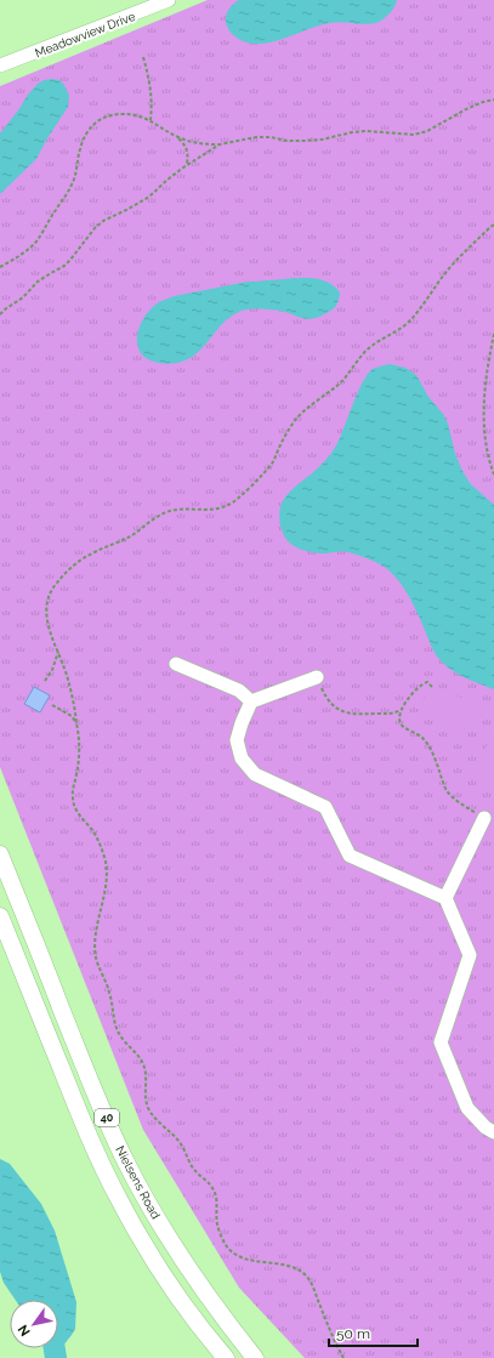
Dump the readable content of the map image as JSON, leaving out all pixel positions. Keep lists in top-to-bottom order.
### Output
{
  "streets": {
    "main road": ["40", "Nielsens Road"],
    "street": ["Meadowview Drive"]
  },
  "scale_bar": "50 m",
  "north": "bottom left"
}
